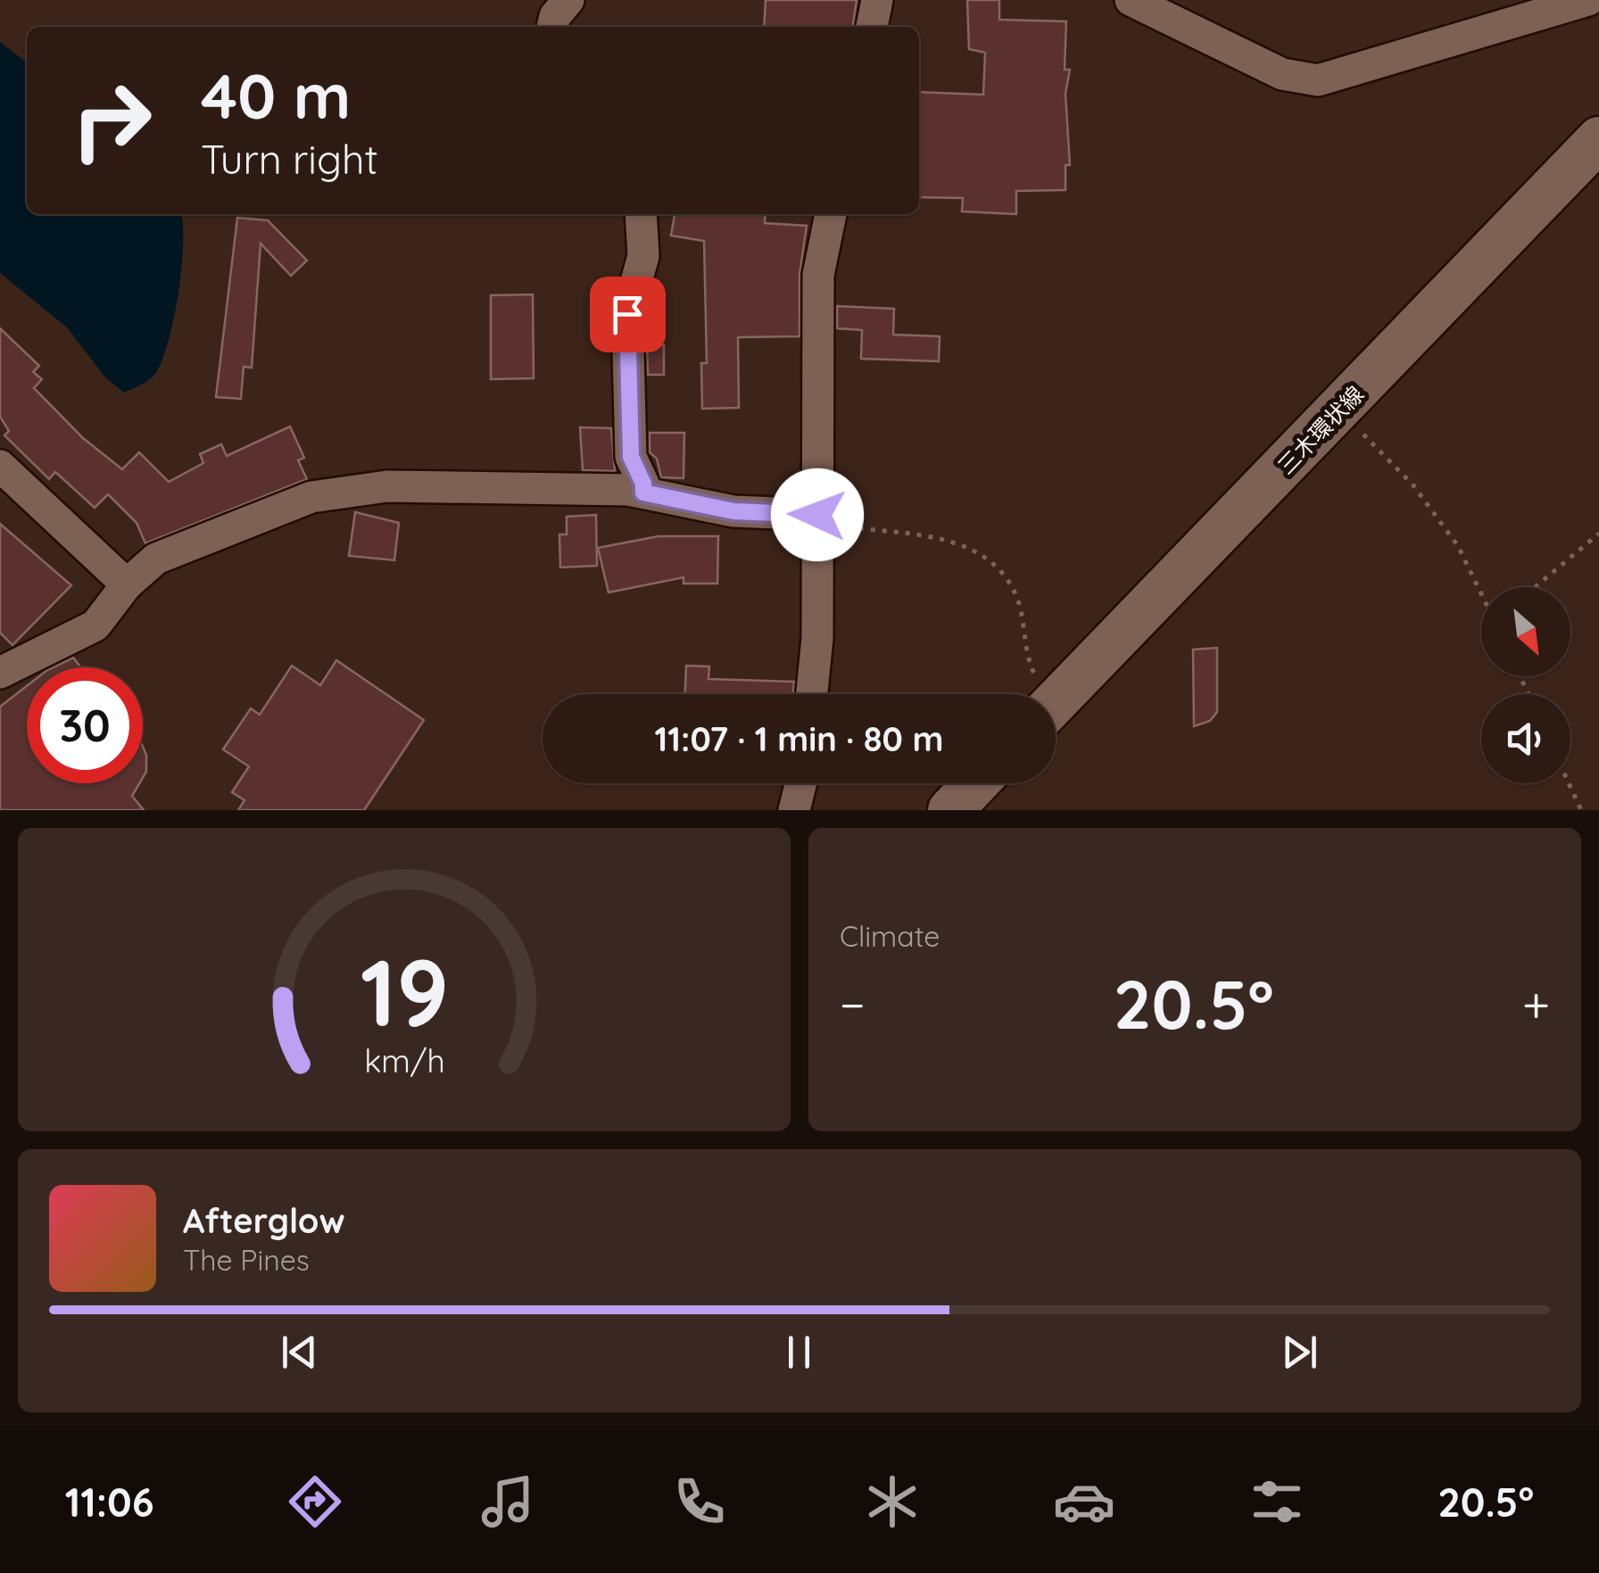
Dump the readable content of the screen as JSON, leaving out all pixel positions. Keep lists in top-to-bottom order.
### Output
{
  "streets": {
    "main road": ["三木環状線"]
  },
  "north": "bottom right",
  "page": {
    "turn": ["40 m", "Turn right"],
    "limit": "30",
    "trip": "11:07 · 1 min · 80 m",
    "tile": "Climate",
    "heat": ["−", "20.5°", "+"],
    "song": ["Afterglow", "The Pines"],
    "tabs": ["11:06", "20.5°"],
    "gauge": ["19", "km/h"]
  }
}
